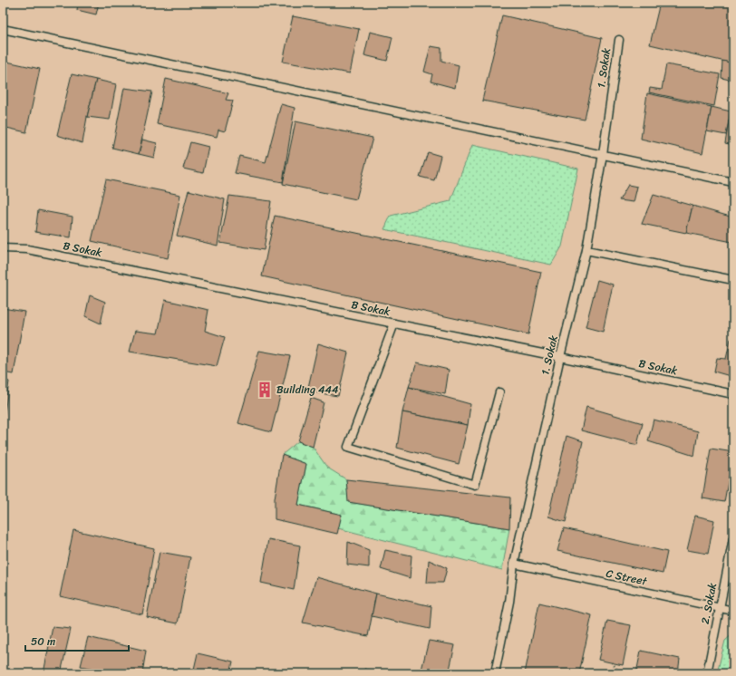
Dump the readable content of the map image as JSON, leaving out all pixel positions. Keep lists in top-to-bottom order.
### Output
{
  "streets": {
    "lane": [
      "1. Sokak",
      "B Sokak",
      "C Street",
      "2. Sokak"
    ]
  },
  "crossings": [
    ["1. Sokak", "B Sokak"],
    ["1. Sokak", "C Street"],
    ["C Street", "2. Sokak"]
  ],
  "places": {
    "building": ["Building 444"]
  },
  "scale_bar": "50 m"
}
